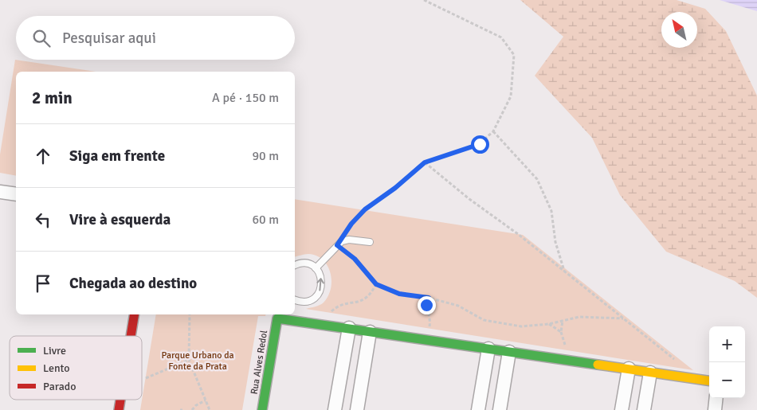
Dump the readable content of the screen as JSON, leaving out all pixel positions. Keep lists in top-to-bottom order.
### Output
{
  "streets": {
    "street": ["Rua Alves Redol"]
  },
  "parks": ["Parque Urbano da Fonte da Prata"],
  "legend": ["Livre", "Lento", "Parado"],
  "north": "top left",
  "page": {
    "search": "Pesquisar aqui",
    "heading": ["2 min", "A pé · 150 m"],
    "list": [
      ["Siga em frente", "90 m"],
      ["Vire à esquerda", "60 m"],
      "Chegada ao destino"
    ],
    "map_buttons": ["+", "−"]
  }
}
